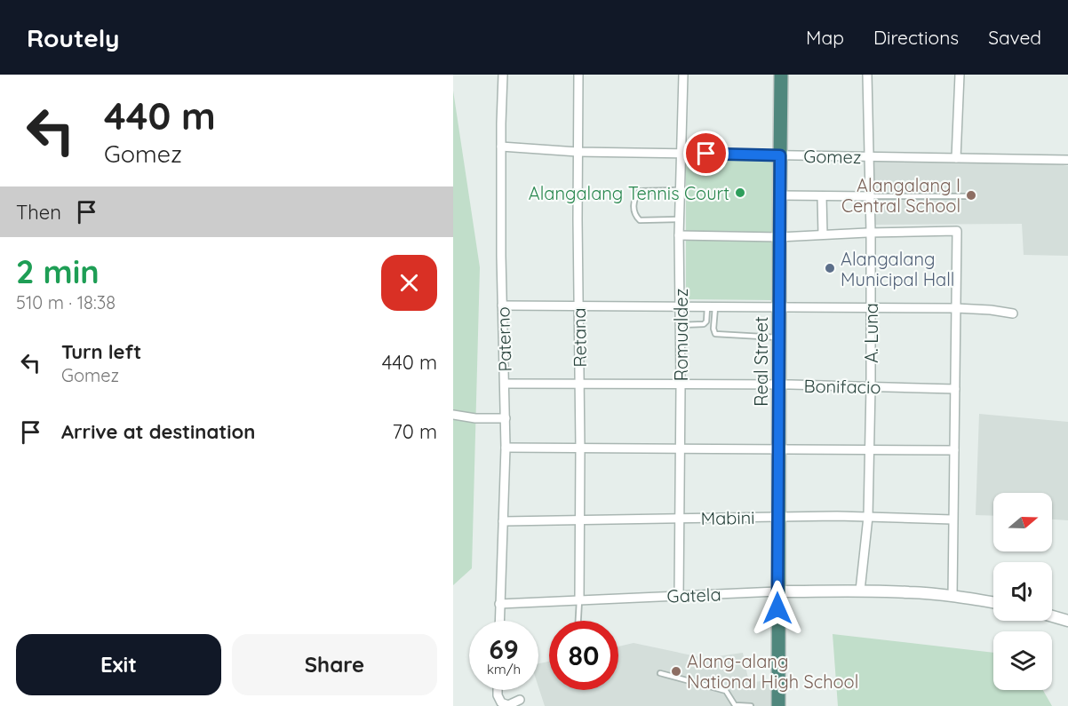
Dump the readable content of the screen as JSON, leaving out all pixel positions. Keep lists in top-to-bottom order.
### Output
{
  "streets": {
    "highway": ["Real Street"],
    "street": [
      "Gomez",
      "A. Luna",
      "Romualdez",
      "Retana",
      "Paterno",
      "Bonifacio",
      "Mabini",
      "Gatela"
    ]
  },
  "crossings": [
    ["Gomez", "A. Luna"],
    ["Gomez", "Romualdez"],
    ["Gomez", "Retana"],
    ["Gomez", "Paterno"],
    ["Gomez", "Real Street"],
    ["A. Luna", "Bonifacio"],
    ["A. Luna", "Mabini"],
    ["A. Luna", "Gatela"],
    ["Romualdez", "Bonifacio"],
    ["Romualdez", "Mabini"],
    ["Romualdez", "Gatela"],
    ["Retana", "Bonifacio"],
    ["Retana", "Mabini"],
    ["Retana", "Gatela"],
    ["Paterno", "Bonifacio"],
    ["Paterno", "Mabini"],
    ["Paterno", "Gatela"],
    ["Real Street", "Bonifacio"],
    ["Real Street", "Mabini"],
    ["Real Street", "Gatela"]
  ],
  "places": [
    "Alangalang Tennis Court",
    "Alangalang I Central School",
    "Alangalang Municipal Hall",
    "Alang-alang National High School"
  ],
  "north": "right",
  "page": {
    "header": "Routely",
    "nav": ["Map", "Directions", "Saved"],
    "turn": ["440 m", "Gomez"],
    "then": "Then",
    "heading": ["2 min", "510 m · 18:38"],
    "list": [
      {
        "name": "Turn left",
        "note": "Gomez",
        "value": "440 m"
      },
      {
        "name": "Arrive at destination",
        "value": "70 m"
      }
    ],
    "speed": "69 km/h",
    "limit": "80",
    "buttons": ["Exit", "Share"]
  }
}
